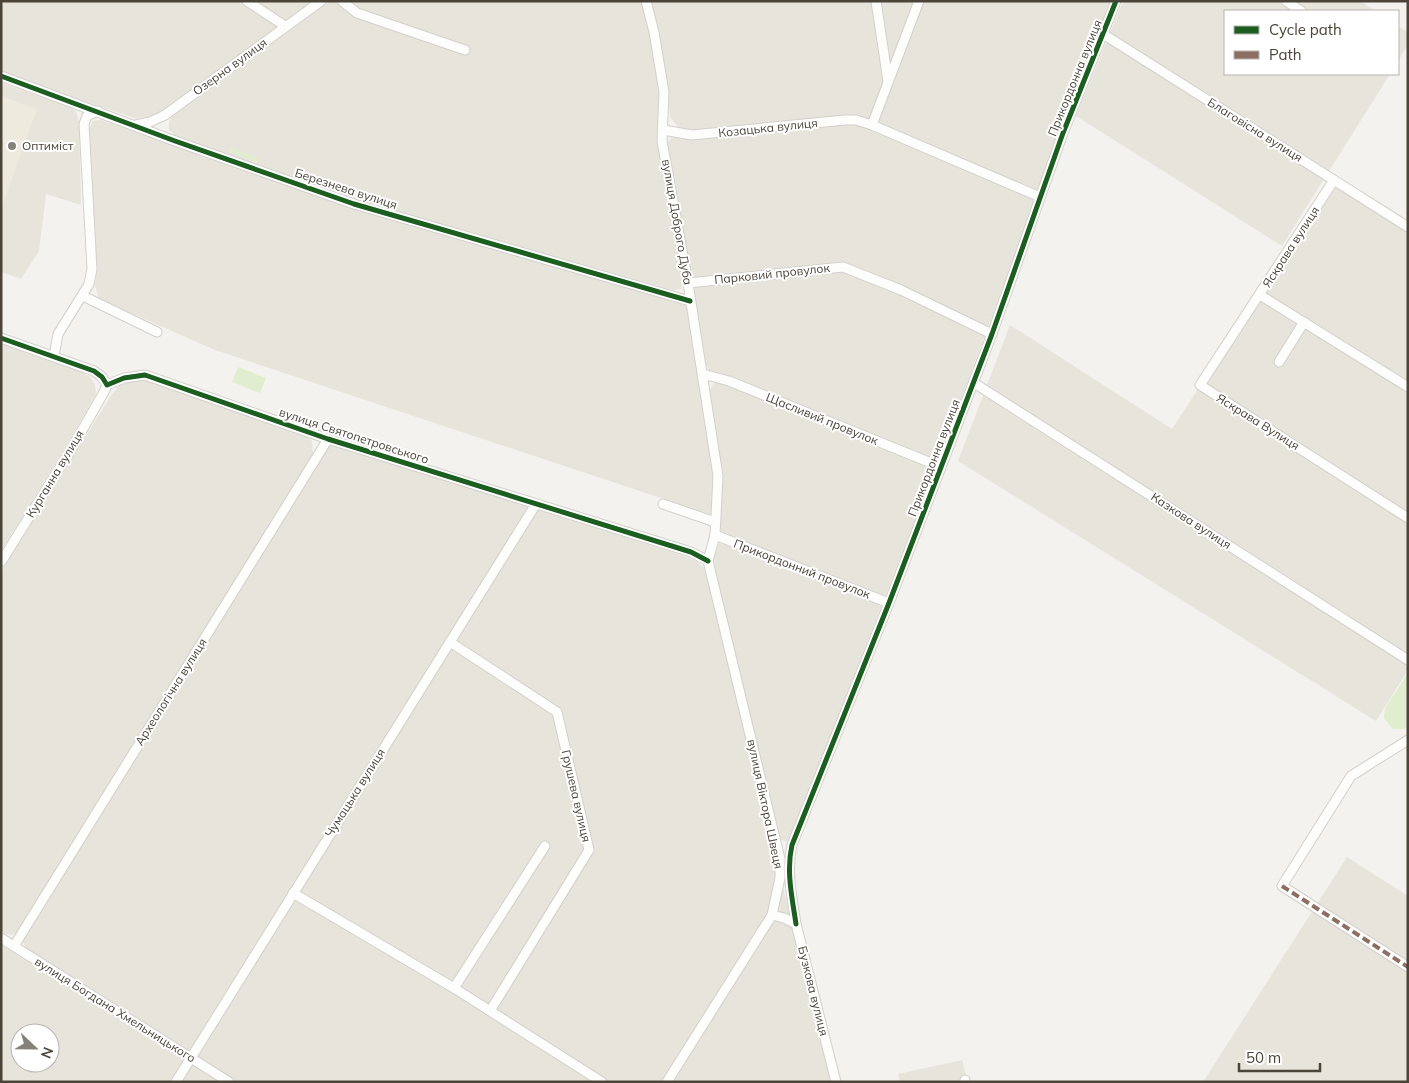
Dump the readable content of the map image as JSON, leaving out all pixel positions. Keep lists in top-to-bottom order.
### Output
{
  "streets": {
    "street": [
      "Озерна вулиця",
      "Прикордонна вулиця",
      "Козацька вулиця",
      "Благовісна вулиця",
      "Березнева вулиця",
      "вулиця Доброго Дуба",
      "Яскрава вулиця",
      "Парковий провулок",
      "Щасливий провулок",
      "Яскрава Вулиця",
      "вулиця Святопетровського",
      "Курганна вулиця",
      "Казкова вулиця",
      "Прикордонний провулок",
      "Археологічна вулиця",
      "Чумацька вулиця",
      "Грушева вулиця",
      "вулиця Віктора Швеця",
      "Бузкова вулиця",
      "вулиця Богдана Хмельницького"
    ]
  },
  "crossings": [
    ["Озерна вулиця", "Березнева вулиця"],
    ["Прикордонна вулиця", "Козацька вулиця"],
    ["Прикордонна вулиця", "Благовісна вулиця"],
    ["Прикордонна вулиця", "Парковий провулок"],
    ["Прикордонна вулиця", "Щасливий провулок"],
    ["Прикордонна вулиця", "Казкова вулиця"],
    ["Прикордонна вулиця", "Прикордонний провулок"],
    ["Прикордонна вулиця", "Бузкова вулиця"],
    ["Козацька вулиця", "вулиця Доброго Дуба"],
    ["Благовісна вулиця", "Яскрава вулиця"],
    ["Березнева вулиця", "вулиця Доброго Дуба"],
    ["вулиця Доброго Дуба", "Парковий провулок"],
    ["вулиця Доброго Дуба", "Щасливий провулок"],
    ["вулиця Доброго Дуба", "вулиця Святопетровського"],
    ["вулиця Доброго Дуба", "Прикордонний провулок"],
    ["вулиця Доброго Дуба", "вулиця Віктора Швеця"],
    ["Яскрава вулиця", "Яскрава Вулиця"],
    ["вулиця Святопетровського", "Курганна вулиця"],
    ["вулиця Святопетровського", "Археологічна вулиця"],
    ["вулиця Святопетровського", "Чумацька вулиця"],
    ["вулиця Святопетровського", "вулиця Віктора Швеця"],
    ["Археологічна вулиця", "вулиця Богдана Хмельницького"],
    ["Чумацька вулиця", "Грушева вулиця"],
    ["Чумацька вулиця", "вулиця Богдана Хмельницького"]
  ],
  "places": ["Оптиміст"],
  "legend": ["Cycle path", "Path"],
  "scale_bar": "50 m",
  "north": "right"
}
